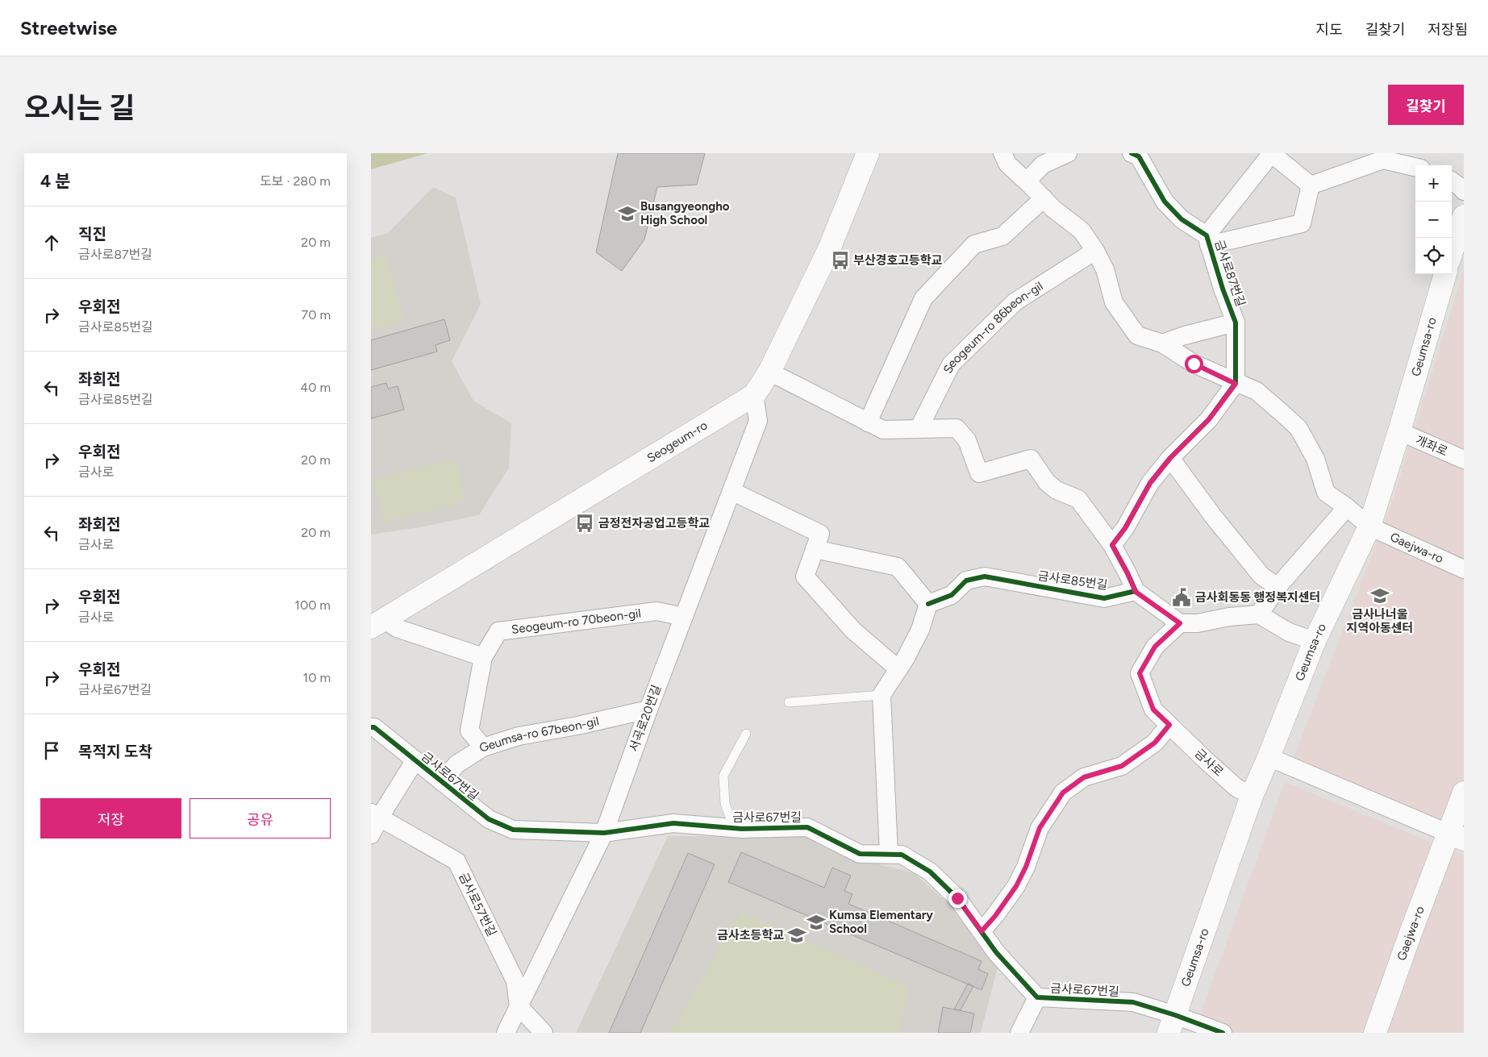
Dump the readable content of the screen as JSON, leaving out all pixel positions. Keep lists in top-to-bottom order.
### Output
{
  "streets": {
    "main road": ["Geumsa-ro", "Seogeum-ro", "Gaejwa-ro"],
    "street": [
      "금사로87번길",
      "Seogeum-ro 86beon-gil",
      "개좌로",
      "금사로85번길",
      "Seogeum-ro 70beon-gil",
      "서곡로20번길",
      "Geumsa-ro 67beon-gil",
      "금사로",
      "금사로67번길",
      "금사로57번길"
    ]
  },
  "crossings": [
    ["Geumsa-ro", "개좌로"],
    ["Geumsa-ro", "Gaejwa-ro"],
    ["Geumsa-ro", "금사로"],
    ["Geumsa-ro", "금사로67번길"],
    ["Seogeum-ro", "서곡로20번길"],
    ["Seogeum-ro 70beon-gil", "서곡로20번길"],
    ["Seogeum-ro 70beon-gil", "Geumsa-ro 67beon-gil"],
    ["서곡로20번길", "Geumsa-ro 67beon-gil"],
    ["서곡로20번길", "금사로67번길"],
    ["서곡로20번길", "금사로57번길"],
    ["Geumsa-ro 67beon-gil", "금사로67번길"]
  ],
  "places": {
    "school or university": [
      "Busangyeongho High School",
      "금사나너울 지역아동센터",
      "Kumsa Elementary School",
      "금사초등학교"
    ],
    "bus stop": ["부산경호고등학교", "금정전자공업고등학교"],
    "public building": ["금사회동동 행정복지센터"]
  },
  "page": {
    "header": "Streetwise",
    "nav": ["지도", "길찾기", "저장됨"],
    "title": "오시는 길",
    "buttons": [
      "길찾기",
      ["저장", "공유"]
    ],
    "heading": ["4 분", "도보 · 280 m"],
    "map_buttons": ["+", "−"],
    "list": [
      ["직진", "금사로87번길", "20 m"],
      ["우회전", "금사로85번길", "70 m"],
      ["좌회전", "금사로85번길", "40 m"],
      ["우회전", "금사로", "20 m"],
      ["좌회전", "금사로", "20 m"],
      ["우회전", "금사로", "100 m"],
      ["우회전", "금사로67번길", "10 m"],
      "목적지 도착"
    ]
  }
}
